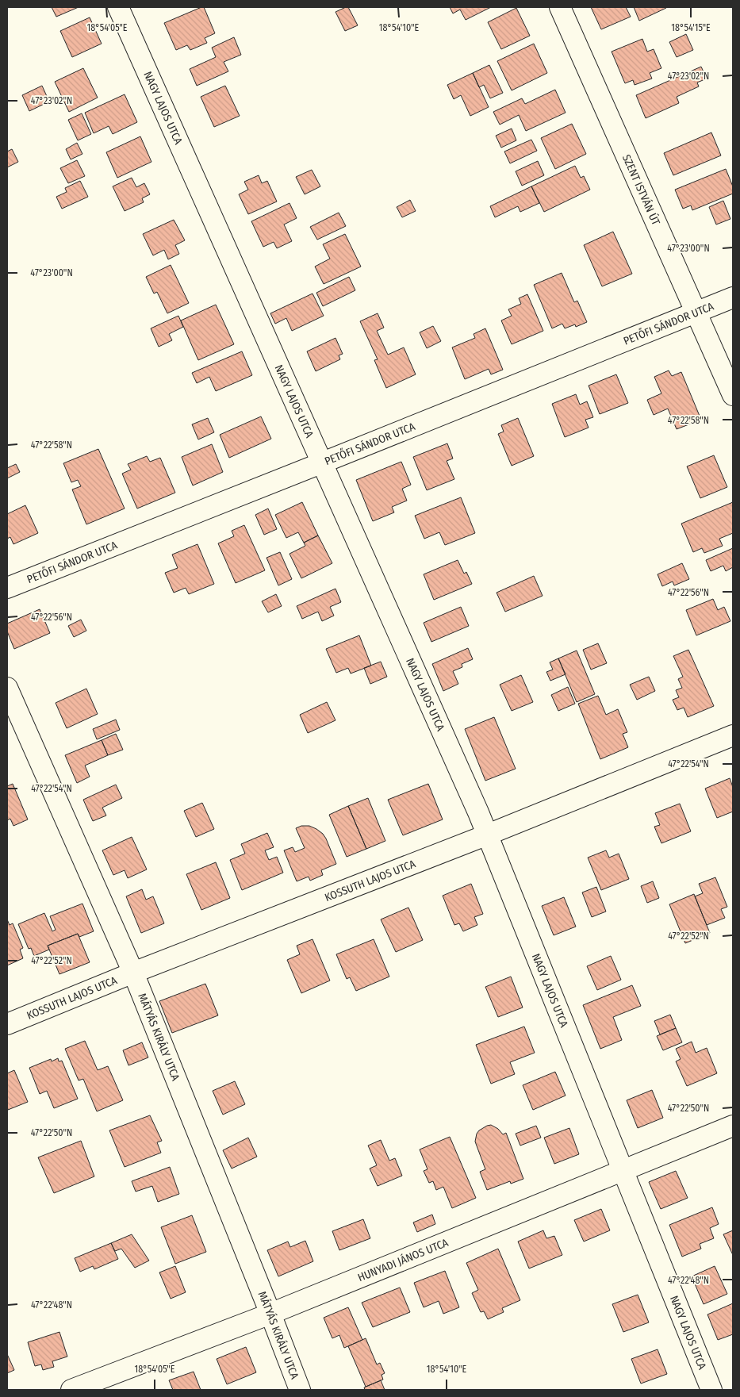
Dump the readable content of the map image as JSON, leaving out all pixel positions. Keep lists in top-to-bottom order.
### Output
{
  "streets": {
    "street": [
      "NAGY LAJOS UTCA",
      "SZENT ISTVÁN ÚT",
      "PETŐFI SÁNDOR UTCA",
      "KOSSUTH LAJOS UTCA",
      "MÁTYÁS KIRÁLY UTCA",
      "HUNYADI JÁNOS UTCA"
    ]
  },
  "crossings": [
    ["NAGY LAJOS UTCA", "PETŐFI SÁNDOR UTCA"],
    ["NAGY LAJOS UTCA", "KOSSUTH LAJOS UTCA"],
    ["NAGY LAJOS UTCA", "HUNYADI JÁNOS UTCA"],
    ["SZENT ISTVÁN ÚT", "PETŐFI SÁNDOR UTCA"],
    ["KOSSUTH LAJOS UTCA", "MÁTYÁS KIRÁLY UTCA"],
    ["MÁTYÁS KIRÁLY UTCA", "HUNYADI JÁNOS UTCA"]
  ],
  "coordinates": [
    "18°54'05\"E",
    "18°54'10\"E",
    "18°54'15\"E",
    "47°23'02\"N",
    "47°23'00\"N",
    "47°22'58\"N",
    "47°22'56\"N",
    "47°22'54\"N",
    "47°22'52\"N",
    "47°22'50\"N",
    "47°22'48\"N"
  ]
}
